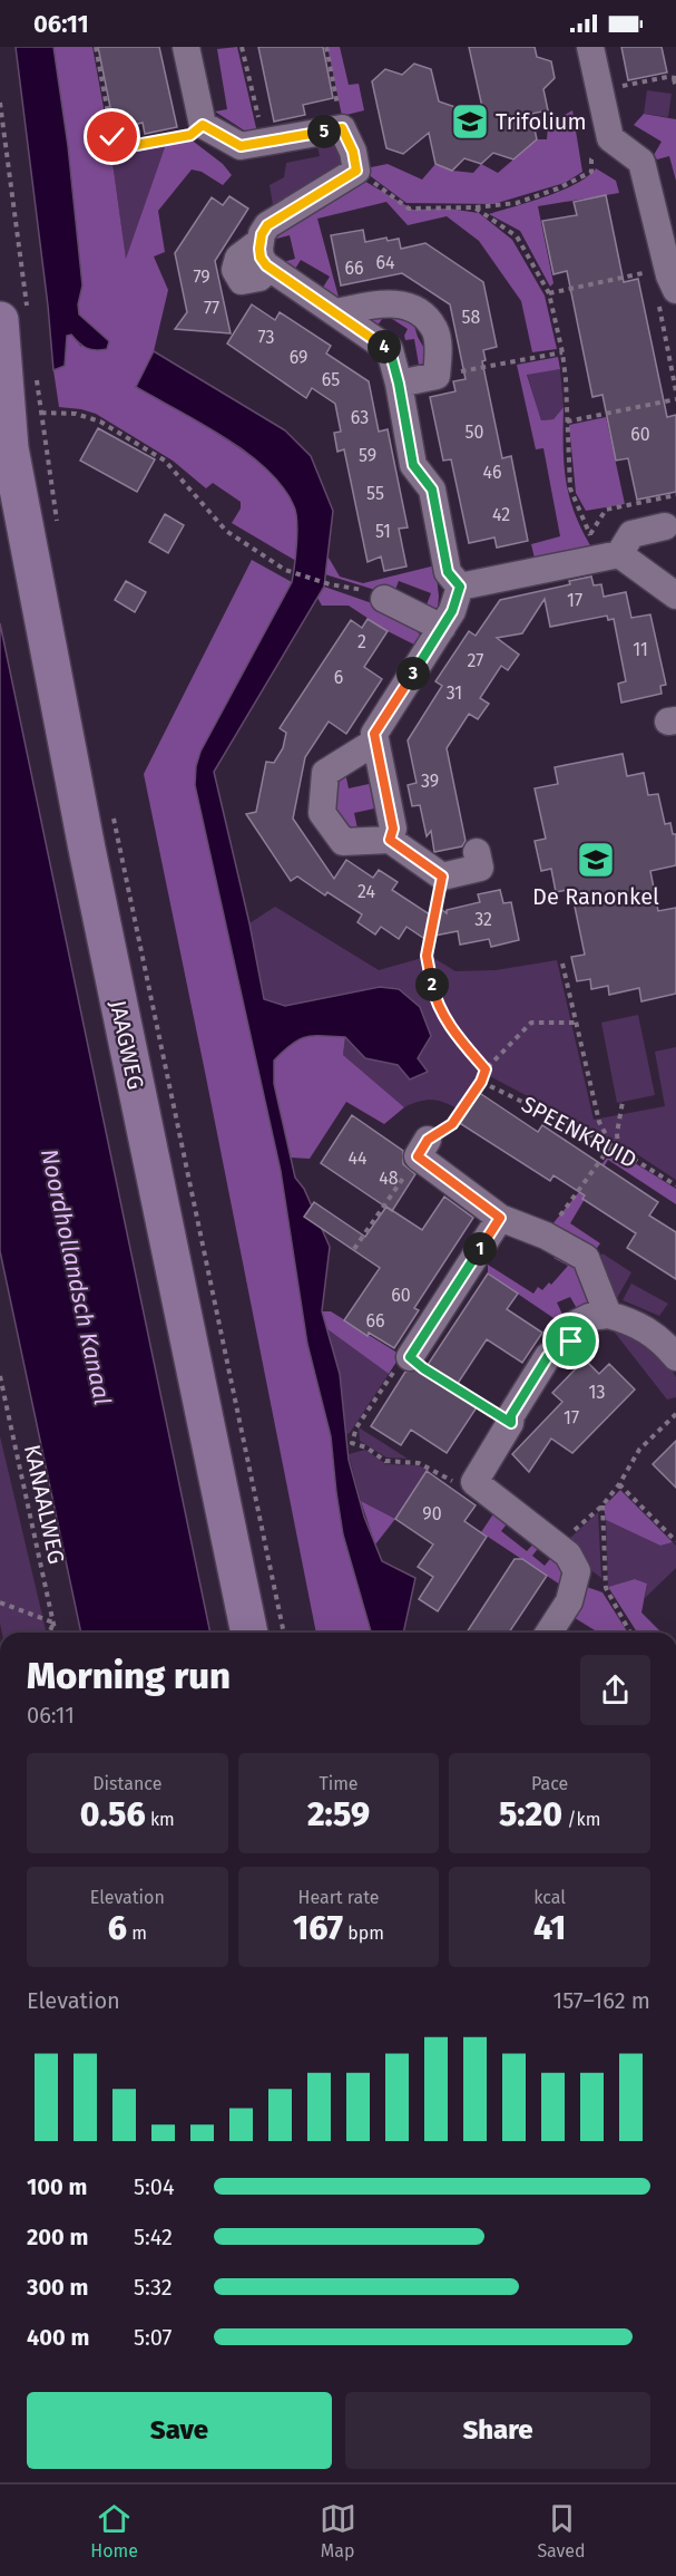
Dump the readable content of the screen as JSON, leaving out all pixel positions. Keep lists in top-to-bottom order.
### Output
{
  "streets": {
    "main road": ["JAAGWEG"],
    "path": ["SPEENKRUID", "KANAALWEG"]
  },
  "water": ["Noordhollandsch Kanaal"],
  "places": {
    "school or university": ["Trifolium", "De Ranonkel"]
  },
  "house_numbers": [
    "64",
    "66",
    "79",
    "77",
    "58",
    "73",
    "69",
    "65",
    "63",
    "50",
    "60",
    "59",
    "46",
    "55",
    "42",
    "51",
    "17",
    "2",
    "11",
    "27",
    "6",
    "31",
    "39",
    "24",
    "32",
    "44",
    "48",
    "60",
    "66",
    "13",
    "17",
    "90"
  ],
  "page": {
    "status": "06:11",
    "pins": [
      "5",
      "4",
      "3",
      "2",
      "1"
    ],
    "heading": ["Morning run", "06:11"],
    "stats": [
      ["Distance", "0.56 km"],
      ["Time", "2:59"],
      ["Pace", "5:20 /km"],
      ["Elevation", "6 m"],
      ["Heart rate", "167 bpm"],
      ["kcal", "41"]
    ],
    "chart": ["Elevation", "157–162 m"],
    "list": [
      {
        "name": "100 m",
        "note": "5:04"
      },
      {
        "name": "200 m",
        "note": "5:42"
      },
      {
        "name": "300 m",
        "note": "5:32"
      },
      {
        "name": "400 m",
        "note": "5:07"
      }
    ],
    "buttons": ["Save", "Share"],
    "tabs": ["Home", "Map", "Saved"]
  }
}
